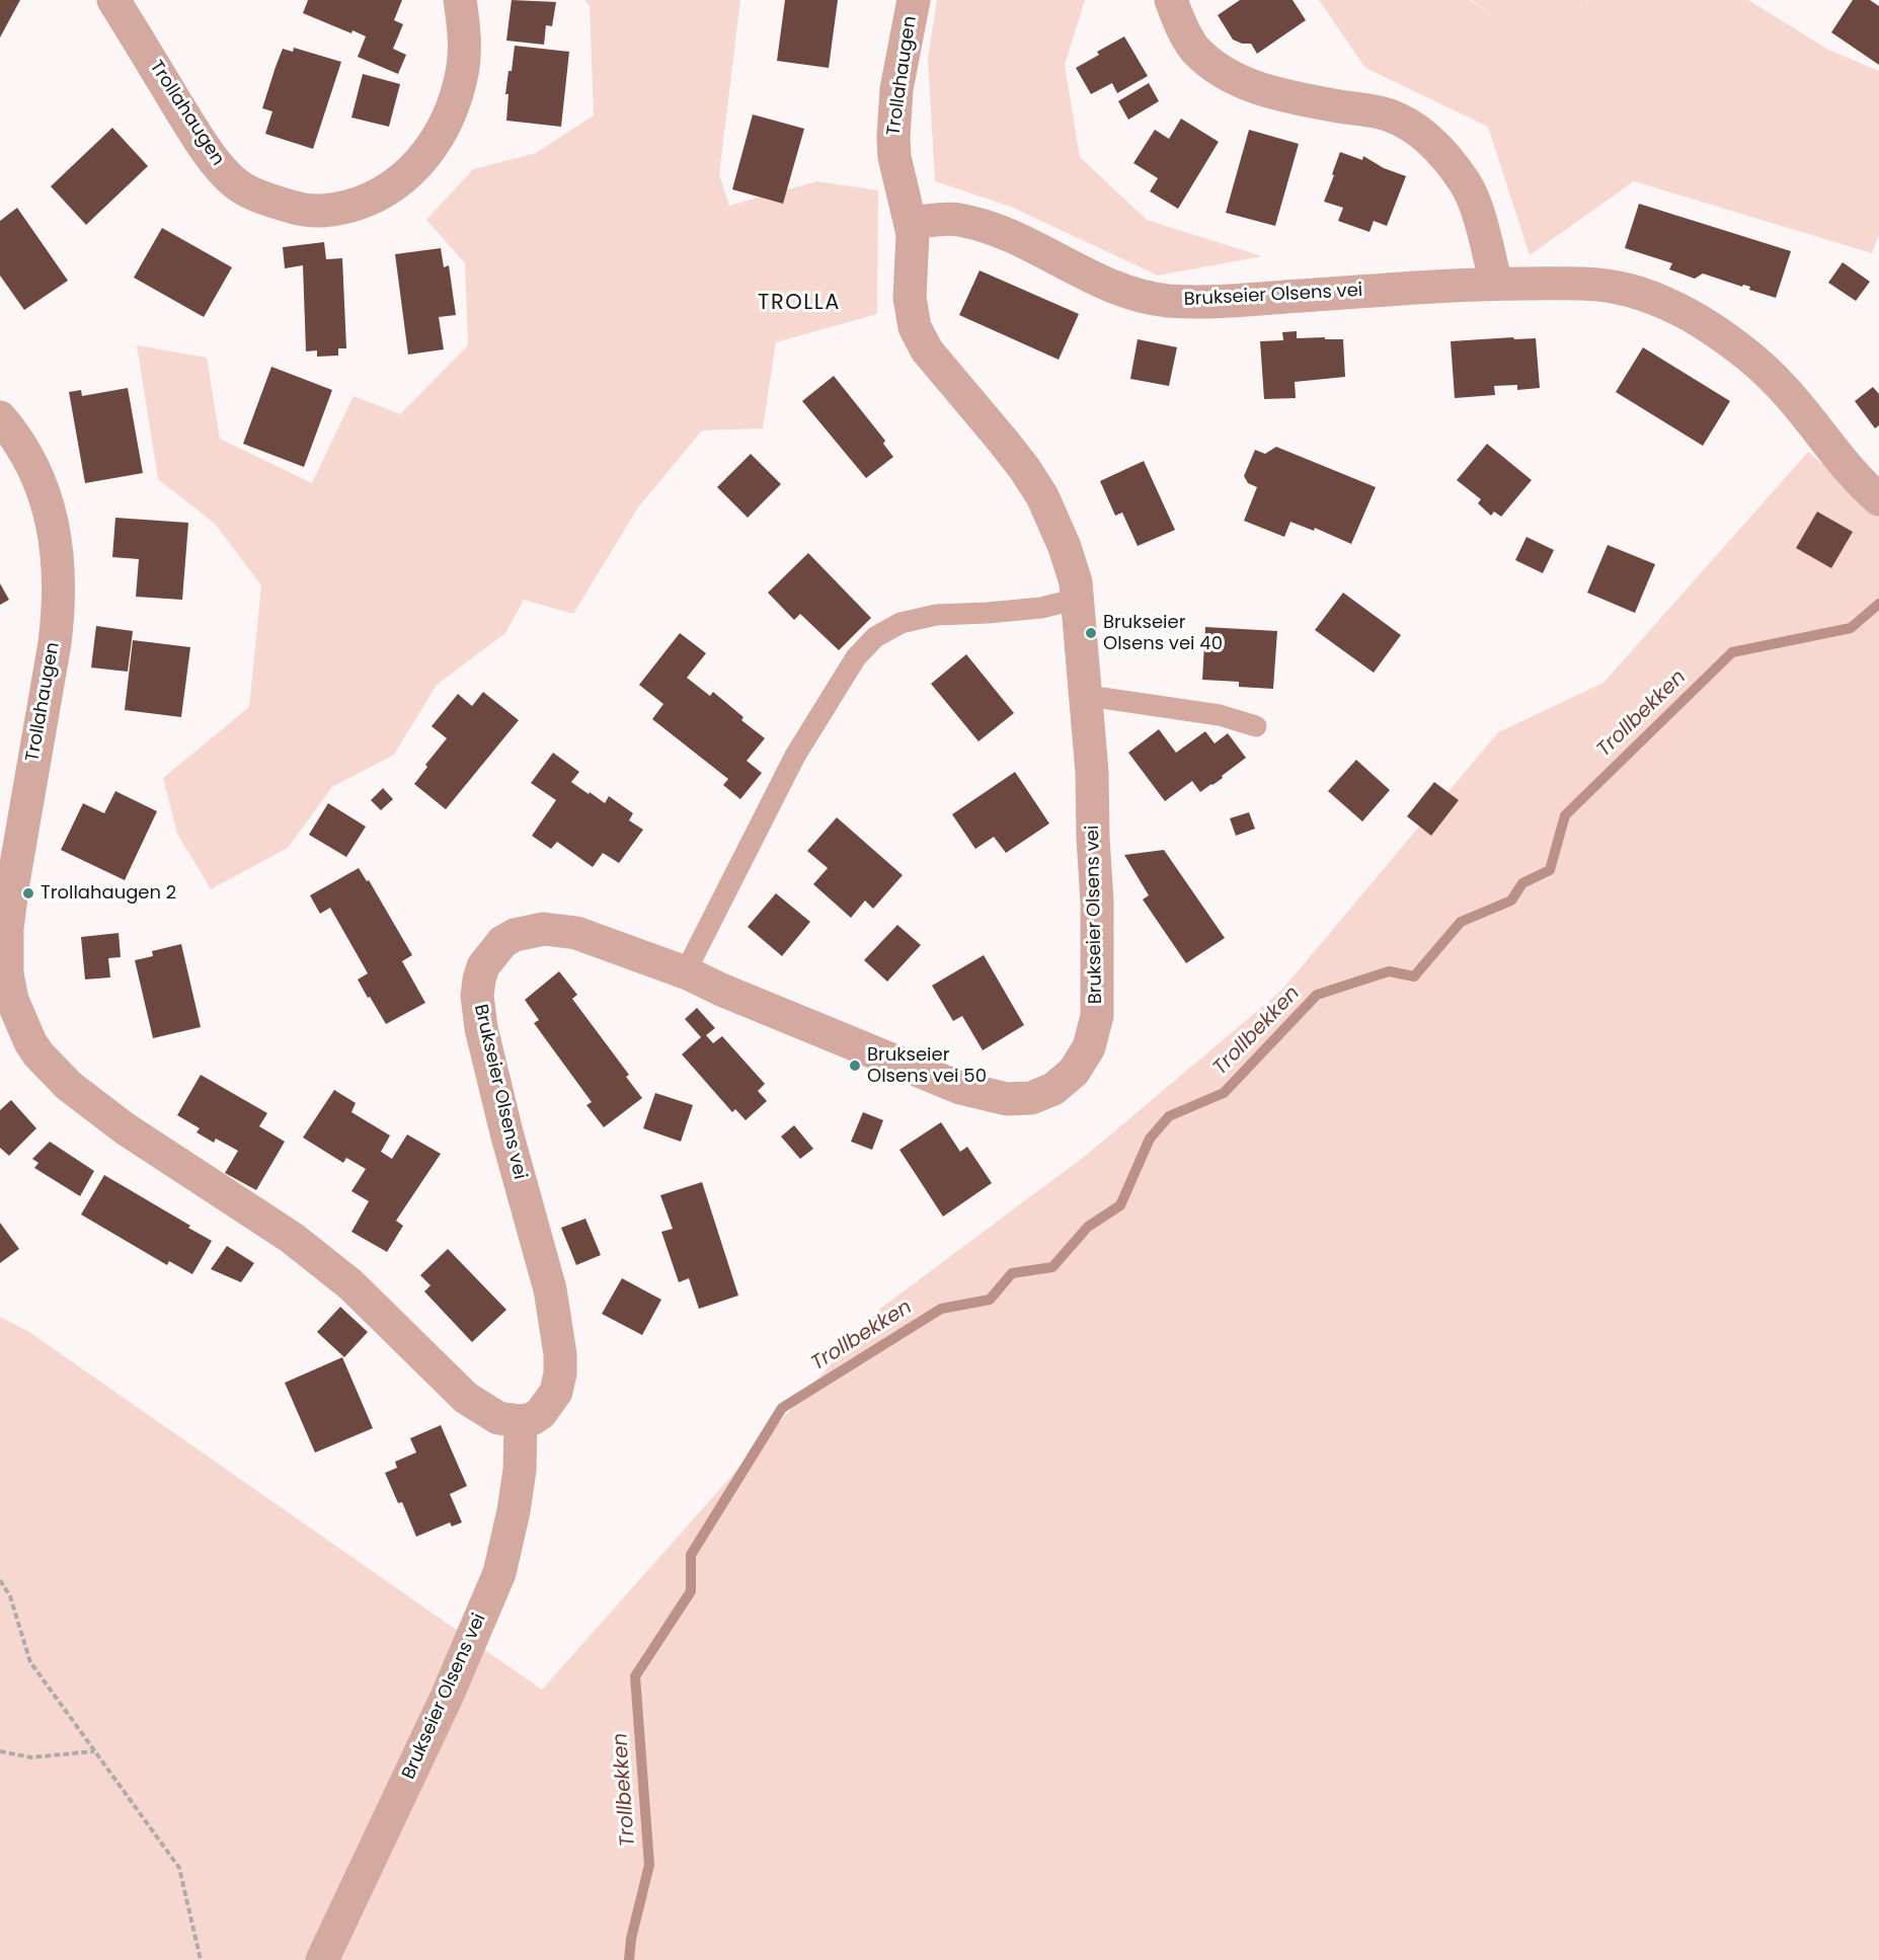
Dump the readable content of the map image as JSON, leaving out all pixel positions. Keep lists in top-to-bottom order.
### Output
{
  "streets": {
    "street": ["Trollahaugen", "Brukseier Olsens vei"]
  },
  "crossings": [
    ["Trollahaugen", "Brukseier Olsens vei"]
  ],
  "districts": ["TROLLA"],
  "water": ["Trollbekken"],
  "places": ["Brukseier Olsens vei 40", "Trollahaugen 2", "Brukseier Olsens vei 50"]
}
